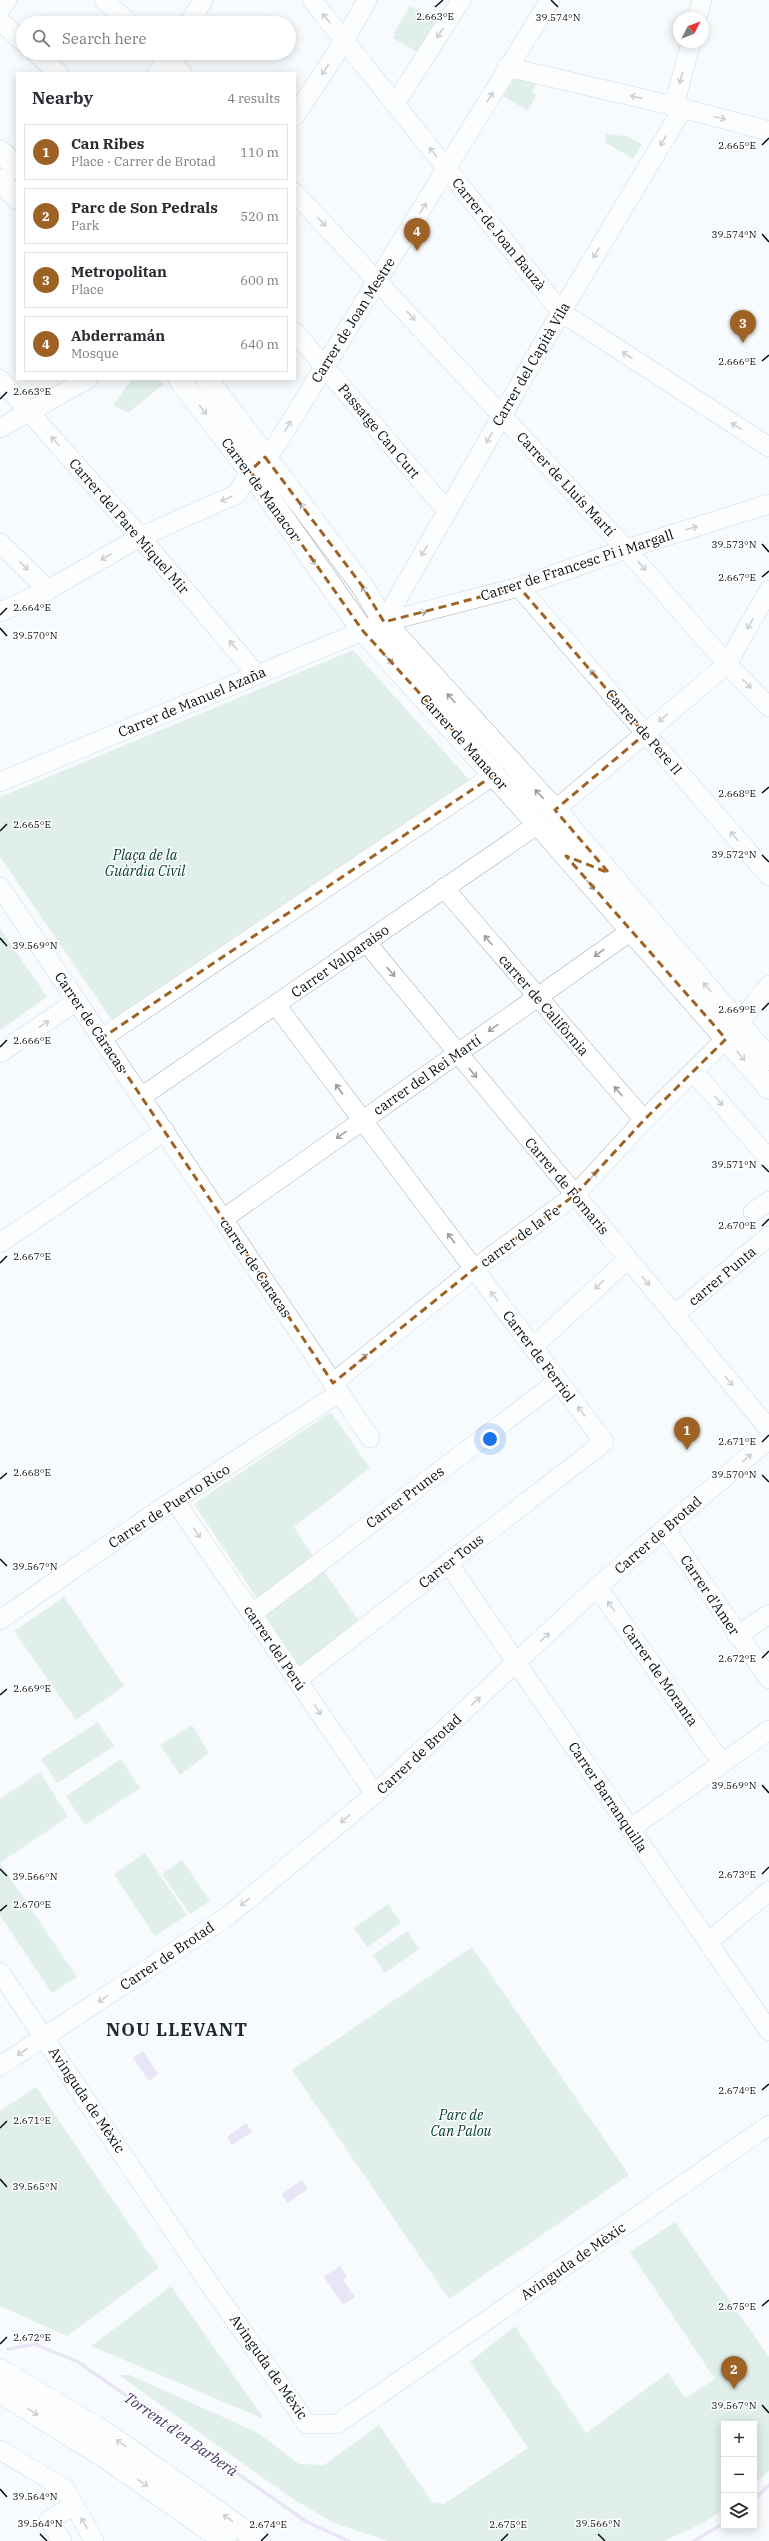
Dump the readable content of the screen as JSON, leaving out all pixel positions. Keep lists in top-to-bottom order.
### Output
{
  "streets": {
    "main road": ["Carrer de Manacor"],
    "street": [
      "Carrer de Joan Bauzà",
      "Carrer de Joan Mestre",
      "Carrer del Capità Vila",
      "Passatge Can Curt",
      "Carrer de Lluís Martí",
      "Carrer del Pare Miquel Mir",
      "Carrer de Francesc Pi i Margall",
      "Carrer de Manuel Azaña",
      "Carrer de Pere II",
      "Carrer Valparaiso",
      "carrer de Califòrnia",
      "Carrer de Caracas",
      "carrer del Rei Martí",
      "Carrer de Fornaris",
      "carrer de la Fe",
      "carrer de Caracas",
      "carrer Punta",
      "Carrer de Ferriol",
      "Carrer Prunes",
      "Carrer de Puerto Rico",
      "Carrer de Brotad",
      "Carrer Tous",
      "Carrer d'Amer",
      "carrer del Perú",
      "Carrer de Moranta",
      "Carrer Barranquilla",
      "Avinguda de Mèxic"
    ]
  },
  "crossings": [
    ["Carrer de Joan Bauzà", "Carrer de Joan Mestre"],
    ["Carrer de Joan Bauzà", "Carrer del Capità Vila"],
    ["Carrer de Joan Mestre", "Passatge Can Curt"],
    ["Carrer de Joan Mestre", "Carrer de Lluís Martí"],
    ["Carrer de Joan Mestre", "Carrer de Manacor"],
    ["Carrer de Joan Mestre", "Carrer del Pare Miquel Mir"],
    ["Carrer del Capità Vila", "Passatge Can Curt"],
    ["Carrer del Capità Vila", "Carrer de Lluís Martí"],
    ["Carrer del Capità Vila", "Carrer de Manacor"],
    ["Carrer del Capità Vila", "Carrer de Francesc Pi i Margall"],
    ["Carrer del Capità Vila", "Carrer de Manuel Azaña"],
    ["Carrer de Lluís Martí", "Carrer de Francesc Pi i Margall"],
    ["Carrer de Manacor", "Carrer de Francesc Pi i Margall"],
    ["Carrer de Manacor", "Carrer de Manuel Azaña"],
    ["Carrer de Manacor", "Carrer Valparaiso"],
    ["Carrer de Manacor", "carrer del Rei Martí"],
    ["Carrer de Manacor", "carrer de la Fe"],
    ["Carrer del Pare Miquel Mir", "Carrer de Manuel Azaña"],
    ["Carrer de Francesc Pi i Margall", "Carrer de Manuel Azaña"],
    ["Carrer de Francesc Pi i Margall", "Carrer de Pere II"],
    ["Carrer Valparaiso", "carrer de Califòrnia"],
    ["Carrer Valparaiso", "Carrer de Caracas"],
    ["Carrer Valparaiso", "Carrer de Fornaris"],
    ["Carrer Valparaiso", "carrer de Caracas"],
    ["Carrer Valparaiso", "Carrer de Ferriol"],
    ["carrer de Califòrnia", "carrer del Rei Martí"],
    ["carrer de Califòrnia", "carrer de la Fe"],
    ["Carrer de Caracas", "carrer de Caracas"],
    ["carrer del Rei Martí", "Carrer de Fornaris"],
    ["carrer del Rei Martí", "carrer de Caracas"],
    ["carrer del Rei Martí", "Carrer de Ferriol"],
    ["Carrer de Fornaris", "carrer de la Fe"],
    ["Carrer de Fornaris", "carrer Punta"],
    ["carrer de la Fe", "carrer de Caracas"],
    ["carrer de la Fe", "Carrer de Ferriol"],
    ["carrer de la Fe", "Carrer de Puerto Rico"],
    ["carrer de Caracas", "Carrer de Puerto Rico"],
    ["Carrer de Ferriol", "Carrer Prunes"],
    ["Carrer de Ferriol", "Carrer Tous"],
    ["Carrer Prunes", "carrer del Perú"],
    ["Carrer de Puerto Rico", "carrer del Perú"],
    ["Carrer de Brotad", "Carrer d'Amer"],
    ["Carrer de Brotad", "carrer del Perú"],
    ["Carrer de Brotad", "Carrer de Moranta"],
    ["Carrer de Brotad", "Carrer Barranquilla"],
    ["Carrer de Brotad", "Avinguda de Mèxic"],
    ["Carrer Tous", "carrer del Perú"],
    ["Carrer Tous", "Carrer Barranquilla"]
  ],
  "one_way": [
    "Carrer de Joan Bauzà",
    "Carrer del Capità Vila",
    "Carrer de Lluís Martí",
    "Carrer del Pare Miquel Mir",
    "Carrer de Francesc Pi i Margall",
    "Carrer de Pere II",
    "carrer de Califòrnia",
    "carrer del Rei Martí",
    "Carrer de Fornaris",
    "carrer de la Fe",
    "Carrer de Ferriol",
    "carrer del Perú",
    "Carrer de Moranta"
  ],
  "districts": ["NOU LLEVANT"],
  "water": ["Torrent d'en Barberà"],
  "parks": ["Plaça de la Guàrdia Civil", "Parc de Can Palou"],
  "north": "top right",
  "page": {
    "search": "Search here",
    "heading": ["Nearby", "4 results"],
    "list": [
      {
        "mark": "1",
        "name": "Can Ribes",
        "note": "Place · Carrer de Brotad",
        "value": "110 m"
      },
      {
        "mark": "2",
        "name": "Parc de Son Pedrals",
        "note": "Park",
        "value": "520 m"
      },
      {
        "mark": "3",
        "name": "Metropolitan",
        "note": "Place",
        "value": "600 m"
      },
      {
        "mark": "4",
        "name": "Abderramán",
        "note": "Mosque",
        "value": "640 m"
      }
    ],
    "pins": [
      "4",
      "3",
      "1",
      "2"
    ],
    "map_buttons": ["+", "−"]
  },
  "coordinates": [
    "2.663°E",
    "39.574°N",
    "2.665°E",
    "2.666°E",
    "39.573°N",
    "2.667°E",
    "2.664°E",
    "39.570°N",
    "2.668°E",
    "39.572°N",
    "39.569°N",
    "2.669°E",
    "39.571°N",
    "2.670°E",
    "2.671°E",
    "39.567°N",
    "2.672°E",
    "2.673°E",
    "39.566°N",
    "2.674°E",
    "39.565°N",
    "2.675°E",
    "39.564°N"
  ]
}
